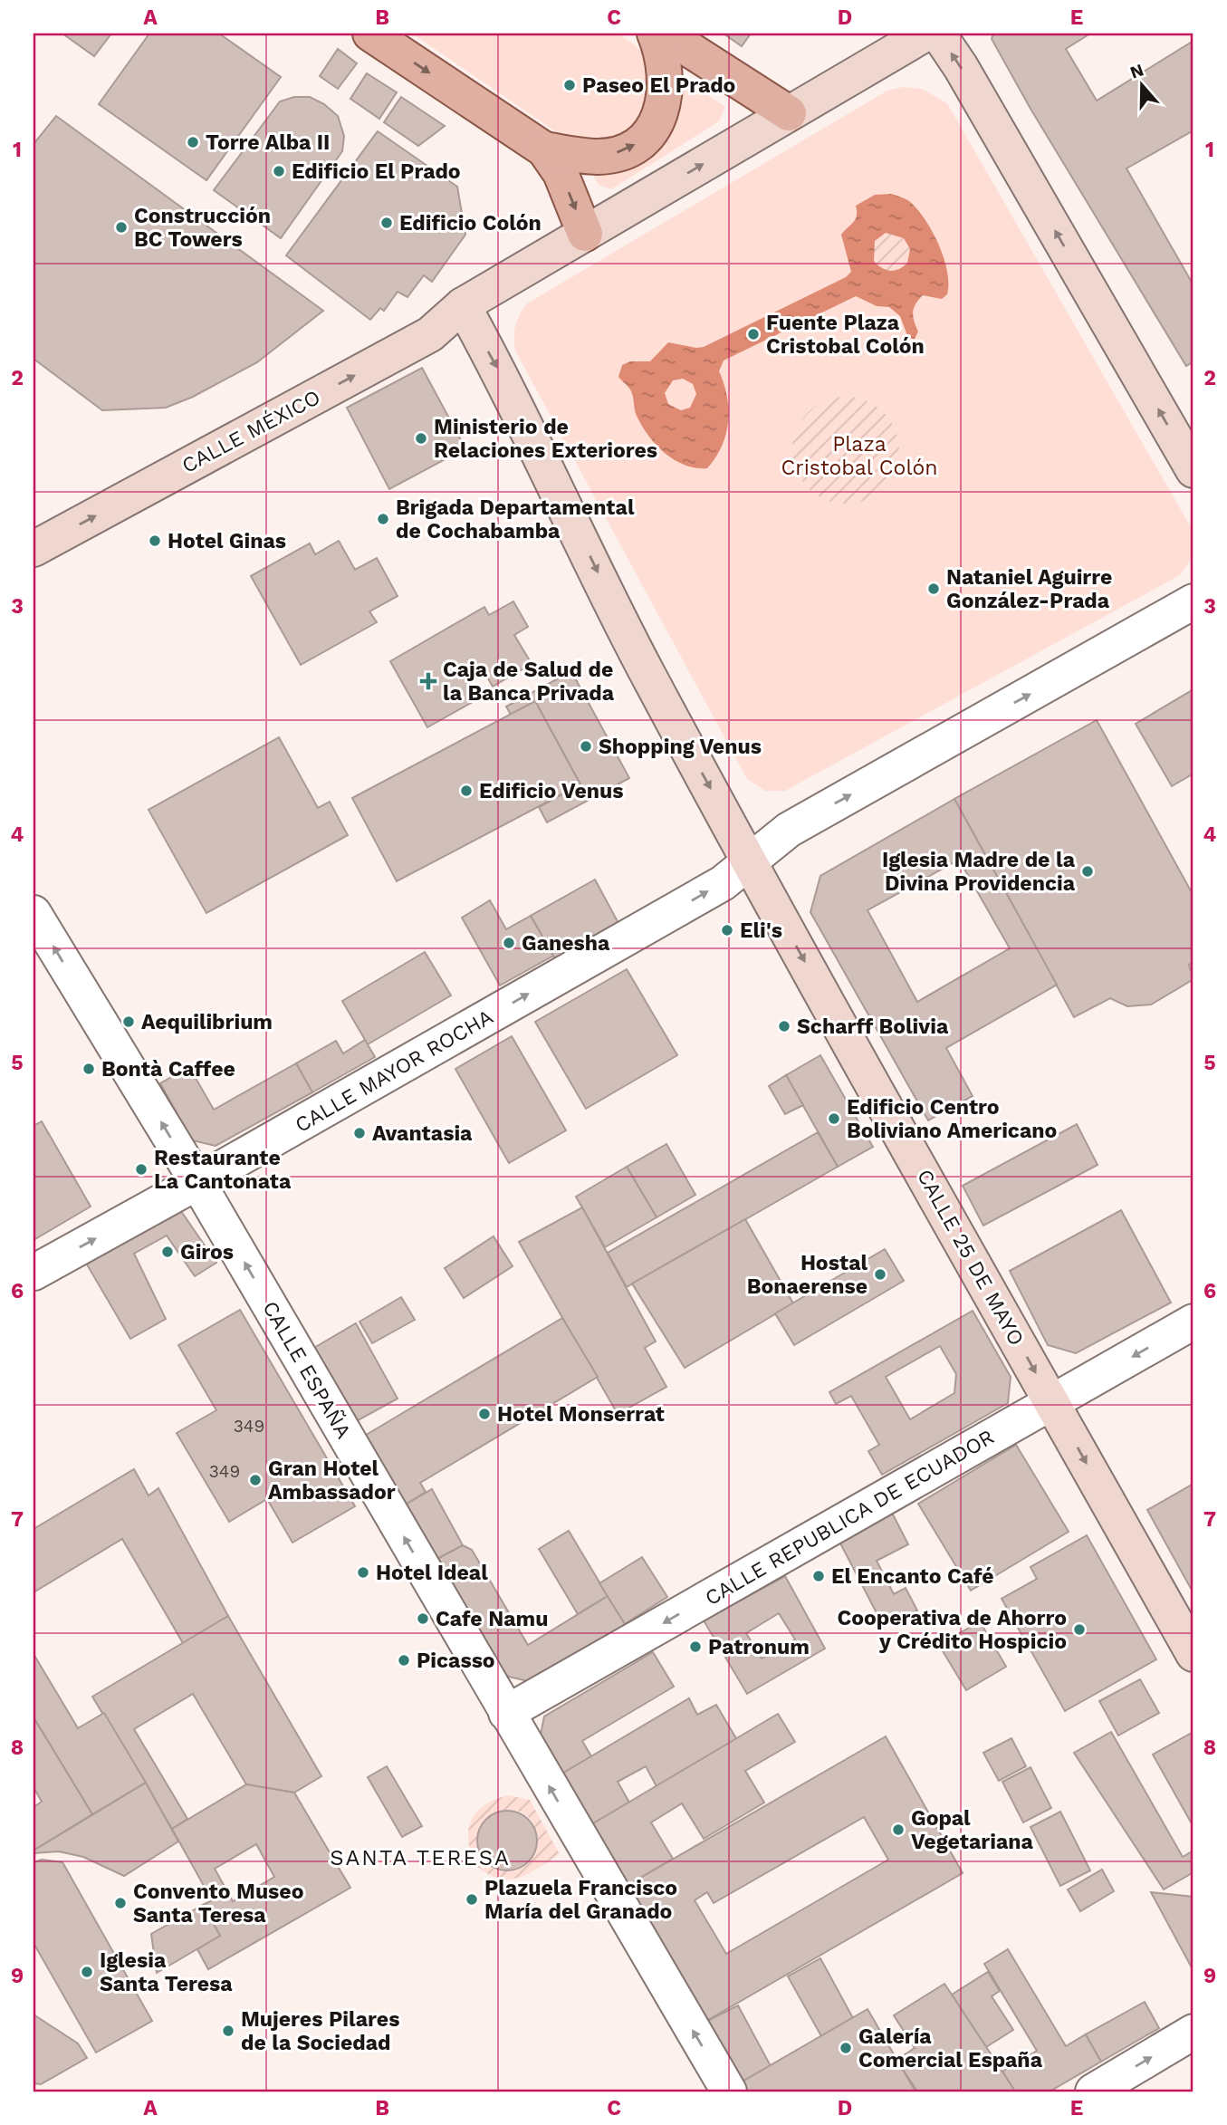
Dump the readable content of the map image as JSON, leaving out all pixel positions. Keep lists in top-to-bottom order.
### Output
{
  "streets": {
    "main road": ["CALLE MÉXICO", "CALLE 25 DE MAYO"],
    "street": ["CALLE MAYOR ROCHA", "CALLE ESPAÑA", "CALLE REPUBLICA DE ECUADOR"]
  },
  "crossings": [
    ["CALLE MAYOR ROCHA", "CALLE 25 DE MAYO"],
    ["CALLE MAYOR ROCHA", "CALLE ESPAÑA"],
    ["CALLE 25 DE MAYO", "CALLE REPUBLICA DE ECUADOR"],
    ["CALLE ESPAÑA", "CALLE REPUBLICA DE ECUADOR"]
  ],
  "one_way": [
    "CALLE MÉXICO",
    "CALLE MAYOR ROCHA",
    "CALLE 25 DE MAYO",
    "CALLE ESPAÑA",
    "CALLE REPUBLICA DE ECUADOR"
  ],
  "districts": ["SANTA TERESA"],
  "parks": ["Plaza Cristobal Colón"],
  "places": {
    "other": [
      "Paseo El Prado",
      "Torre Alba II",
      "Edificio El Prado",
      "Edificio Colón",
      "Construcción BC Towers",
      "Fuente Plaza Cristobal Colón",
      "Ministerio de Relaciones Exteriores",
      "Brigada Departamental de Cochabamba",
      "Hotel Ginas",
      "Nataniel Aguirre González-Prada",
      "Shopping Venus",
      "Edificio Venus",
      "Iglesia Madre de la Divina Providencia",
      "Eli's",
      "Ganesha",
      "Aequilibrium",
      "Scharff Bolivia",
      "Bontà Caffee",
      "Edificio Centro Boliviano Americano",
      "Avantasia",
      "Restaurante La Cantonata",
      "Giros",
      "Hostal Bonaerense",
      "Hotel Monserrat",
      "Gran Hotel Ambassador",
      "Hotel Ideal",
      "El Encanto Café",
      "Cafe Namu",
      "Cooperativa de Ahorro y Crédito Hospicio",
      "Patronum",
      "Picasso",
      "Gopal Vegetariana",
      "Plazuela Francisco María del Granado",
      "Convento Museo Santa Teresa",
      "Iglesia Santa Teresa",
      "Mujeres Pilares de la Sociedad",
      "Galería Comercial España"
    ],
    "health": ["Caja de Salud de la Banca Privada"]
  },
  "house_numbers": ["349", "349"],
  "north": "top",
  "grid": {
    "columns": [
      "A",
      "B",
      "C",
      "D",
      "E"
    ],
    "rows": [
      "1",
      "2",
      "3",
      "4",
      "5",
      "6",
      "7",
      "8",
      "9"
    ]
  }
}
